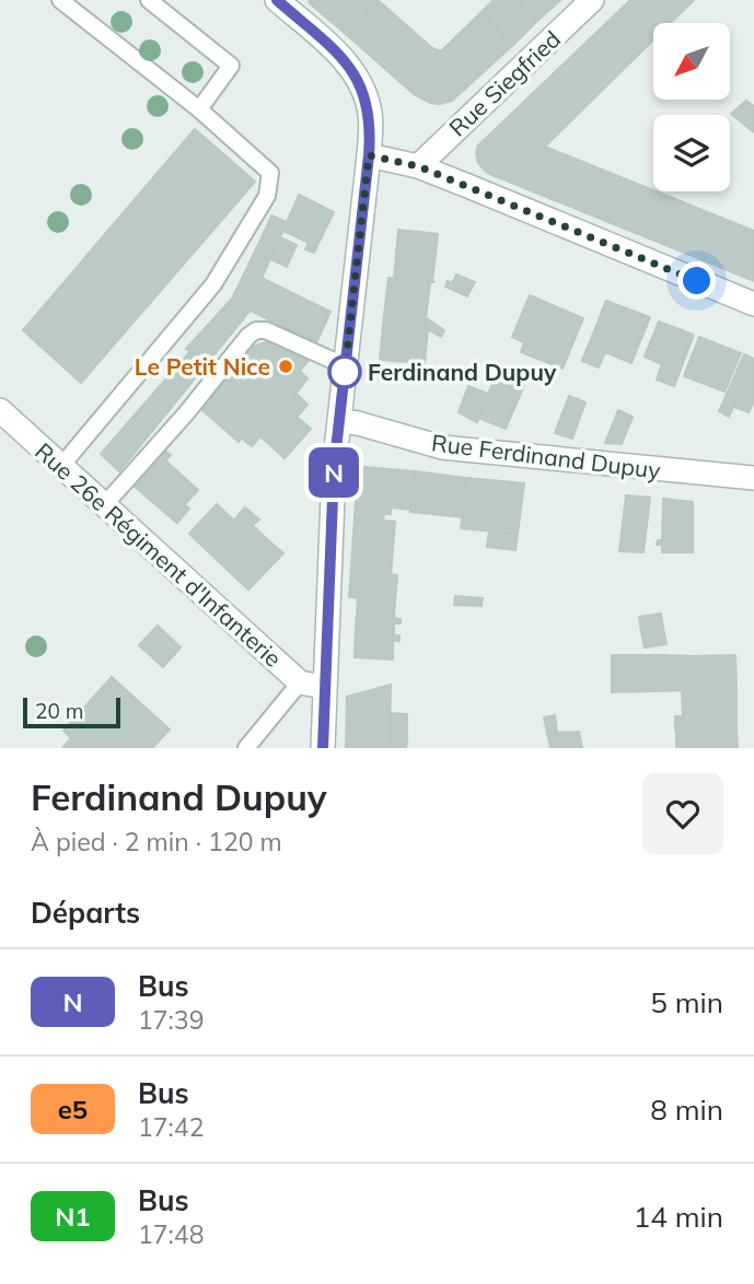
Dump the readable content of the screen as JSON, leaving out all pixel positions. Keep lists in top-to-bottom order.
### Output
{
  "streets": {
    "street": ["Rue Siegfried", "Rue Ferdinand Dupuy", "Rue 26e Régiment d'Infanterie"]
  },
  "places": ["Le Petit Nice", "Ferdinand Dupuy"],
  "lines": ["bus line N"],
  "scale_bar": "20 m",
  "north": "bottom left",
  "page": {
    "on_map": "N",
    "scale": "20 m",
    "heading": [
      ["Ferdinand Dupuy", "À pied · 2 min · 120 m"],
      "Départs"
    ],
    "list": [
      {
        "mark": "N",
        "name": "Bus",
        "note": "17:39",
        "value": "5 min"
      },
      {
        "mark": "e5",
        "name": "Bus",
        "note": "17:42",
        "value": "8 min"
      },
      {
        "mark": "N1",
        "name": "Bus",
        "note": "17:48",
        "value": "14 min"
      }
    ]
  }
}
